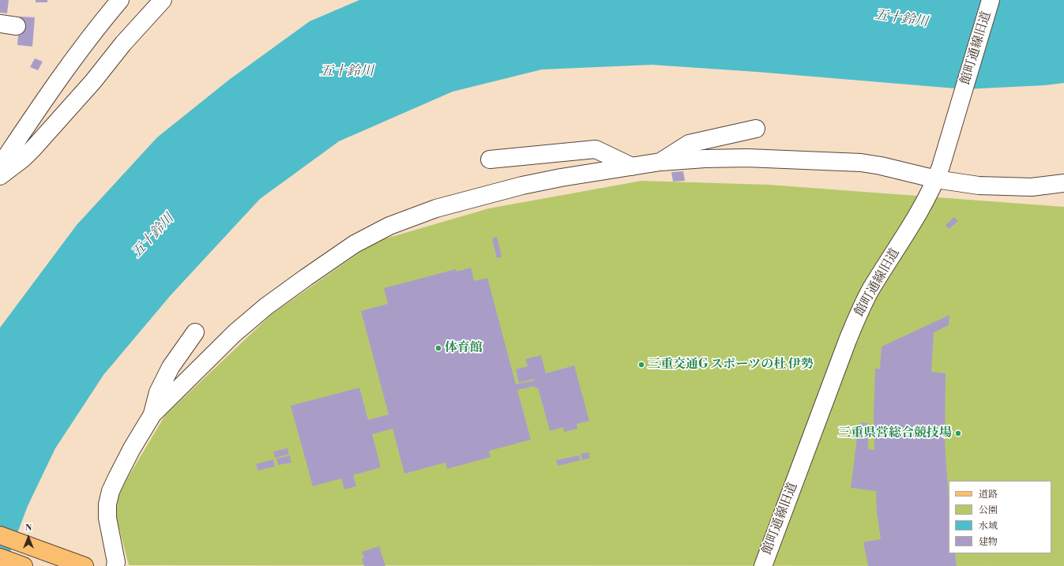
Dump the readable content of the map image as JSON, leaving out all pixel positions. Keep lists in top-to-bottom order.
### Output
{
  "streets": {
    "street": ["館町通線旧道"]
  },
  "water": ["五十鈴川"],
  "places": ["体育館", "三重交通G スポーツの杜 伊勢", "三重県営総合競技場"],
  "legend": [
    "道路",
    "公園",
    "水域",
    "建物"
  ],
  "north": "top"
}
